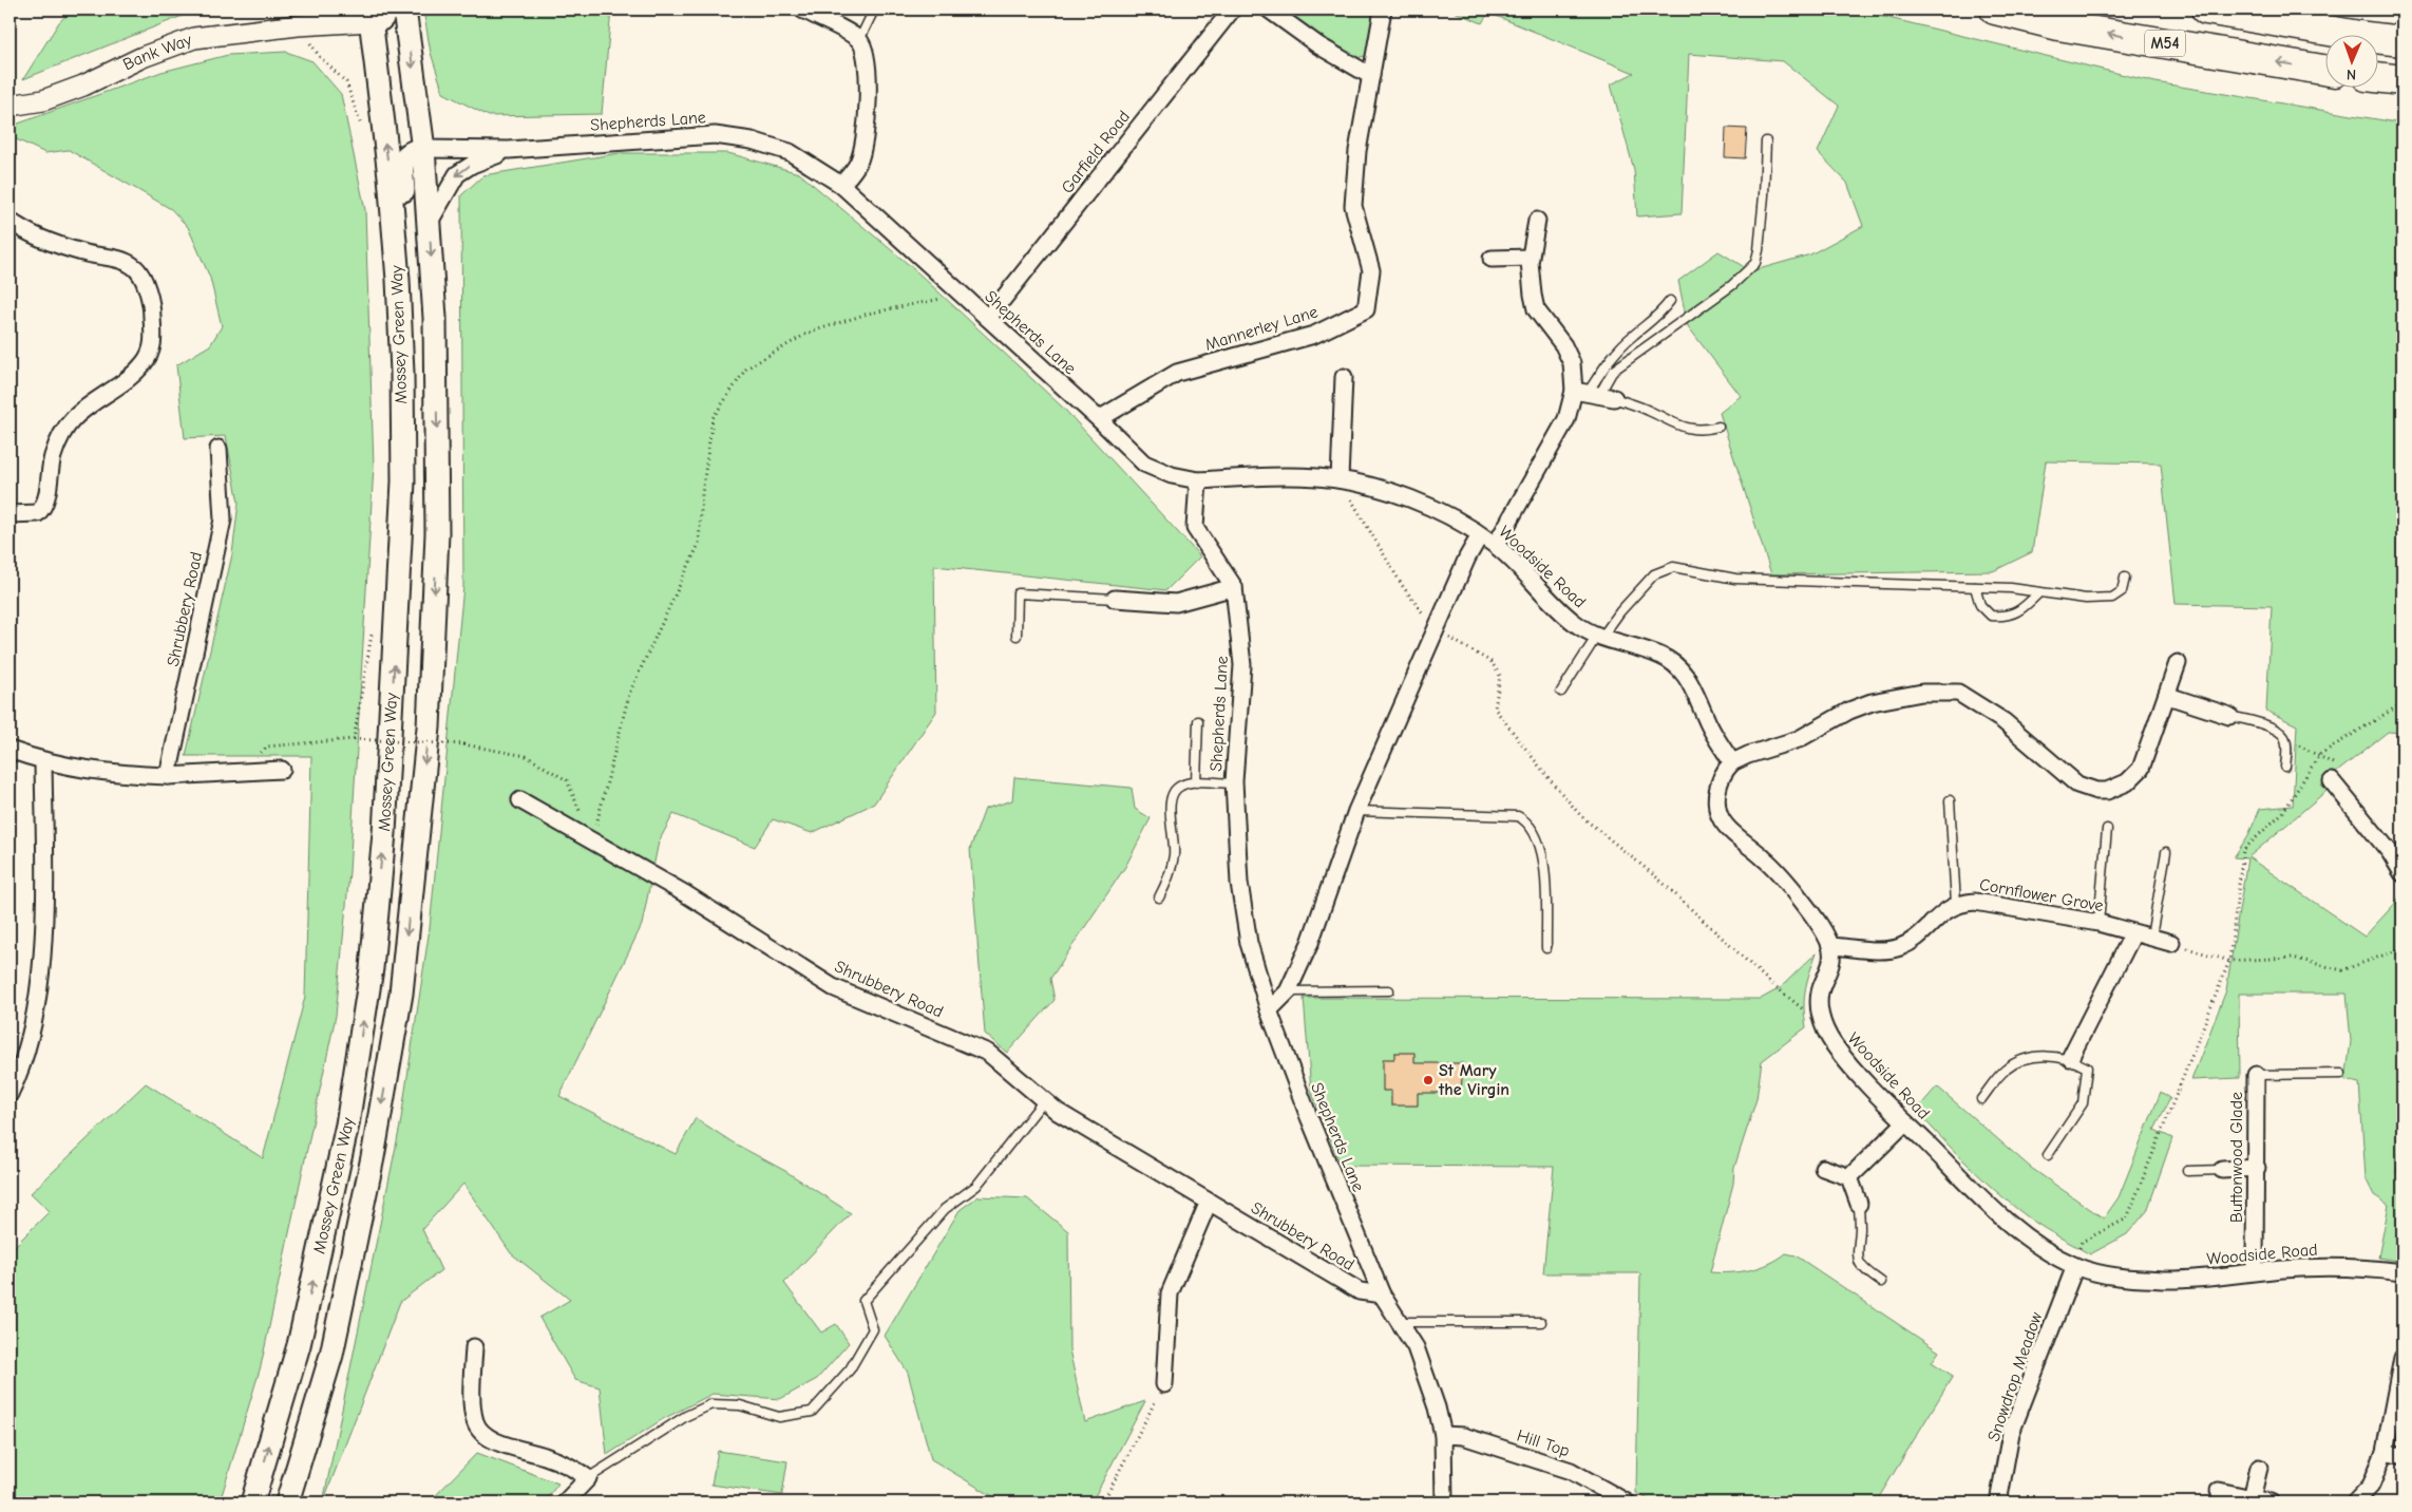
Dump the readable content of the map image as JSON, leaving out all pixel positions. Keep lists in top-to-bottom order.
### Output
{
  "streets": {
    "highway": ["M54"],
    "main road": ["Mossey Green Way"],
    "street": [
      "Bank Way",
      "Shepherds Lane",
      "Garfield Road",
      "Mannerley Lane",
      "Woodside Road",
      "Shrubbery Road",
      "Cornflower Grove",
      "Buttonwood Glade",
      "Snowdrop Meadow",
      "Hill Top"
    ]
  },
  "crossings": [
    ["Bank Way", "Mossey Green Way"],
    ["Shepherds Lane", "Garfield Road"],
    ["Shepherds Lane", "Mannerley Lane"],
    ["Shepherds Lane", "Mossey Green Way"],
    ["Shepherds Lane", "Woodside Road"],
    ["Shepherds Lane", "Shrubbery Road"],
    ["Shepherds Lane", "Hill Top"],
    ["Woodside Road", "Cornflower Grove"],
    ["Woodside Road", "Buttonwood Glade"],
    ["Woodside Road", "Snowdrop Meadow"]
  ],
  "places": ["St Mary the Virgin"],
  "north": "bottom"
}
